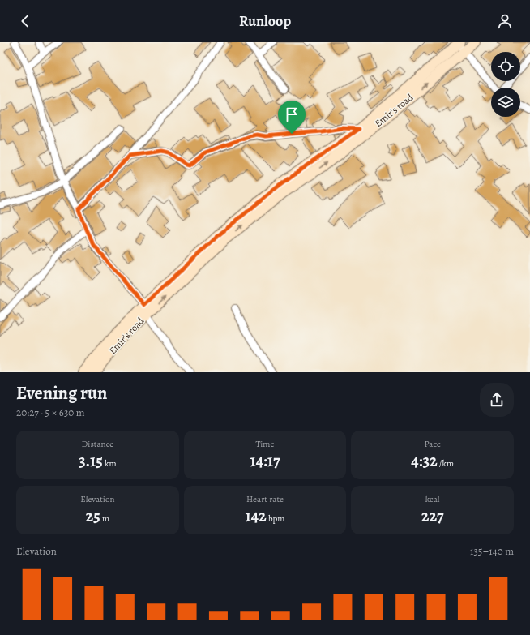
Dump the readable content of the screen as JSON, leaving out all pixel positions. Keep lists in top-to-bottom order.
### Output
{
  "streets": {
    "main road": ["Emir's road"]
  },
  "page": {
    "header": "Runloop",
    "heading": ["Evening run", "20:27 · 5 × 630 m"],
    "stats": [
      ["Distance", "3.15 km"],
      ["Time", "14:17"],
      ["Pace", "4:32 /km"],
      ["Elevation", "25 m"],
      ["Heart rate", "142 bpm"],
      ["kcal", "227"]
    ],
    "chart": ["Elevation", "135–140 m"]
  }
}
